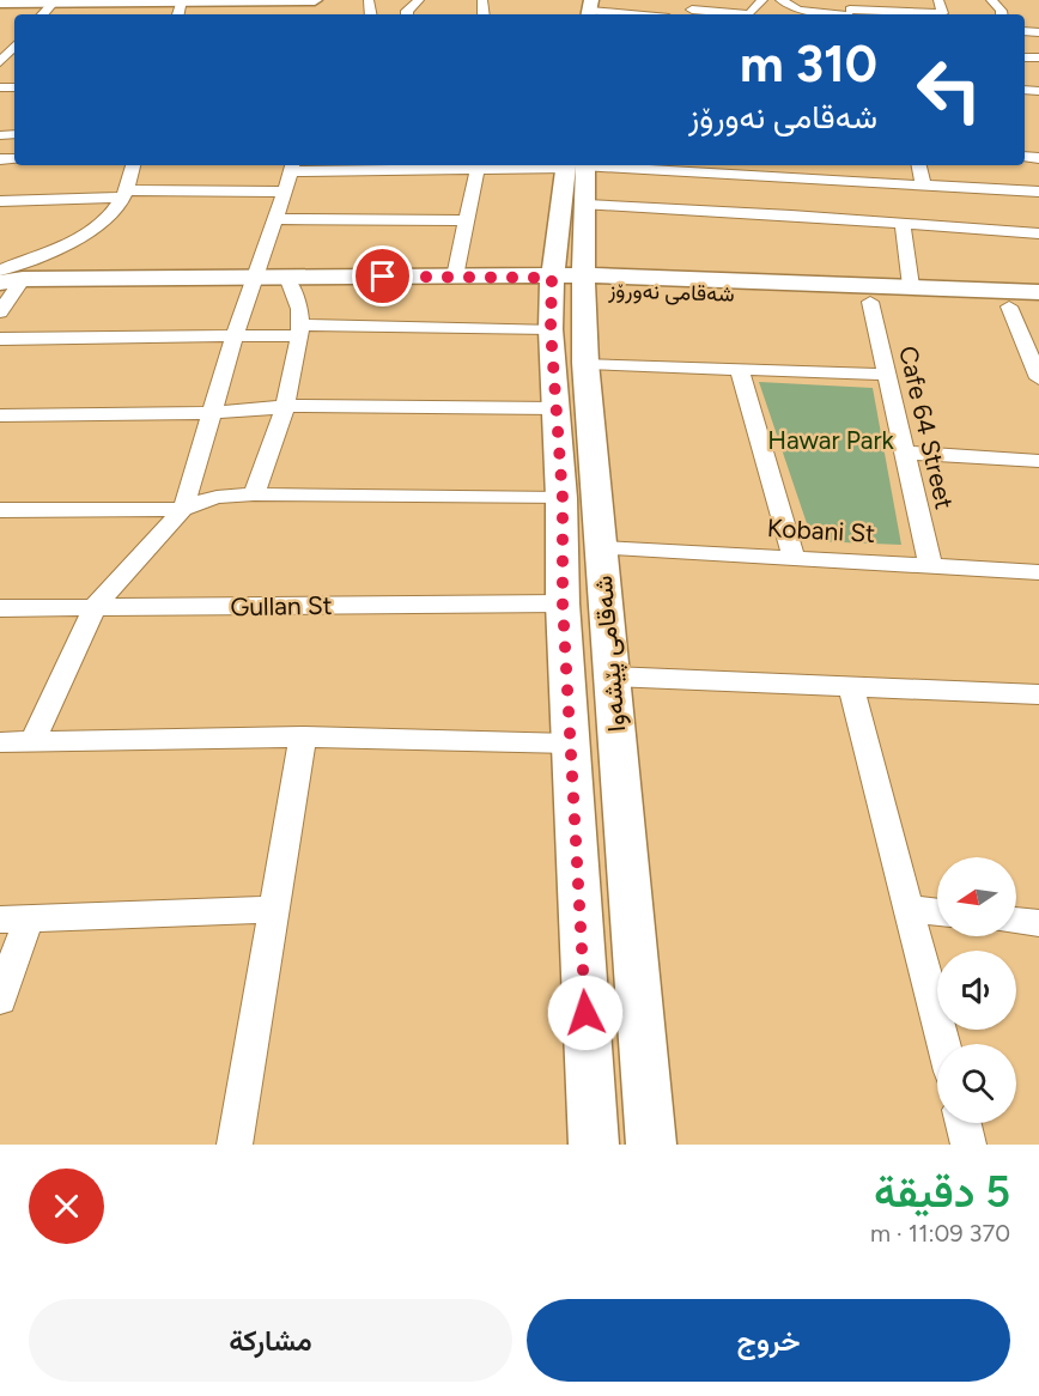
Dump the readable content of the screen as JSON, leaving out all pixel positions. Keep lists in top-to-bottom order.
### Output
{
  "streets": {
    "main road": ["شەقامی نەورۆز", "شەقامی پێشەوا"],
    "street": ["Cafe 64 Street", "Kobani St", "Gullan St"]
  },
  "crossings": [
    ["شەقامی نەورۆز", "Cafe 64 Street"],
    ["شەقامی نەورۆز", "شەقامی پێشەوا"],
    ["Cafe 64 Street", "Kobani St"],
    ["Kobani St", "شەقامی پێشەوا"],
    ["Gullan St", "شەقامی پێشەوا"]
  ],
  "parks": ["Hawar Park"],
  "north": "left",
  "page": {
    "turn": ["310 m", "شەقامی نەورۆز"],
    "heading": ["5 دقيقة", "370 m · 11:09"],
    "buttons": ["خروج", "مشاركة"]
  }
}
